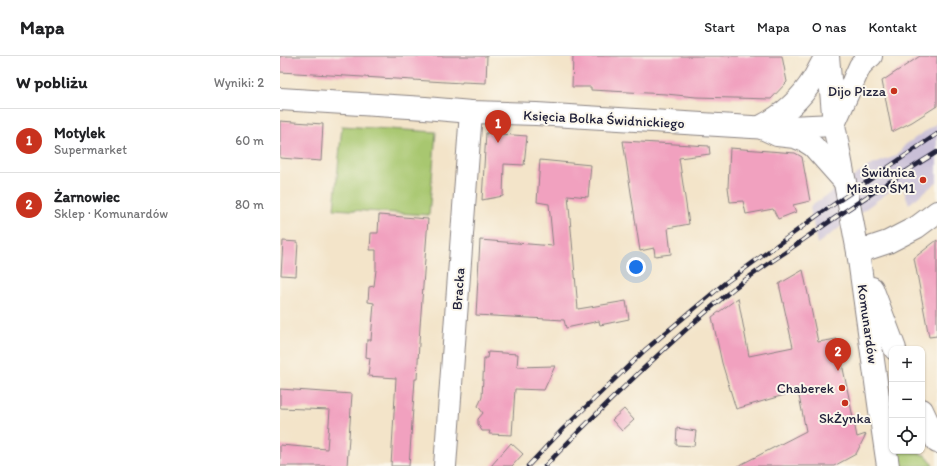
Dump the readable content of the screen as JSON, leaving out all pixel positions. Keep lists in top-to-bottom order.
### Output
{
  "streets": {
    "street": ["Księcia Bolka Świdnickiego", "Bracka", "Komunardów"]
  },
  "crossings": [
    ["Księcia Bolka Świdnickiego", "Bracka"],
    ["Księcia Bolka Świdnickiego", "Komunardów"]
  ],
  "places": [
    "Dijo Pizza",
    "Świdnica Miasto ŚM1",
    "Chaberek",
    "SkŻynka"
  ],
  "page": {
    "header": "Mapa",
    "nav": [
      "Start",
      "Mapa",
      "O nas",
      "Kontakt"
    ],
    "heading": ["W pobliżu", "Wyniki: 2"],
    "list": [
      {
        "mark": "1",
        "name": "Motylek",
        "note": "Supermarket",
        "value": "60 m"
      },
      {
        "mark": "2",
        "name": "Żarnowiec",
        "note": "Sklep · Komunardów",
        "value": "80 m"
      }
    ],
    "pins": ["1", "2"],
    "map_buttons": ["+", "−"]
  }
}
